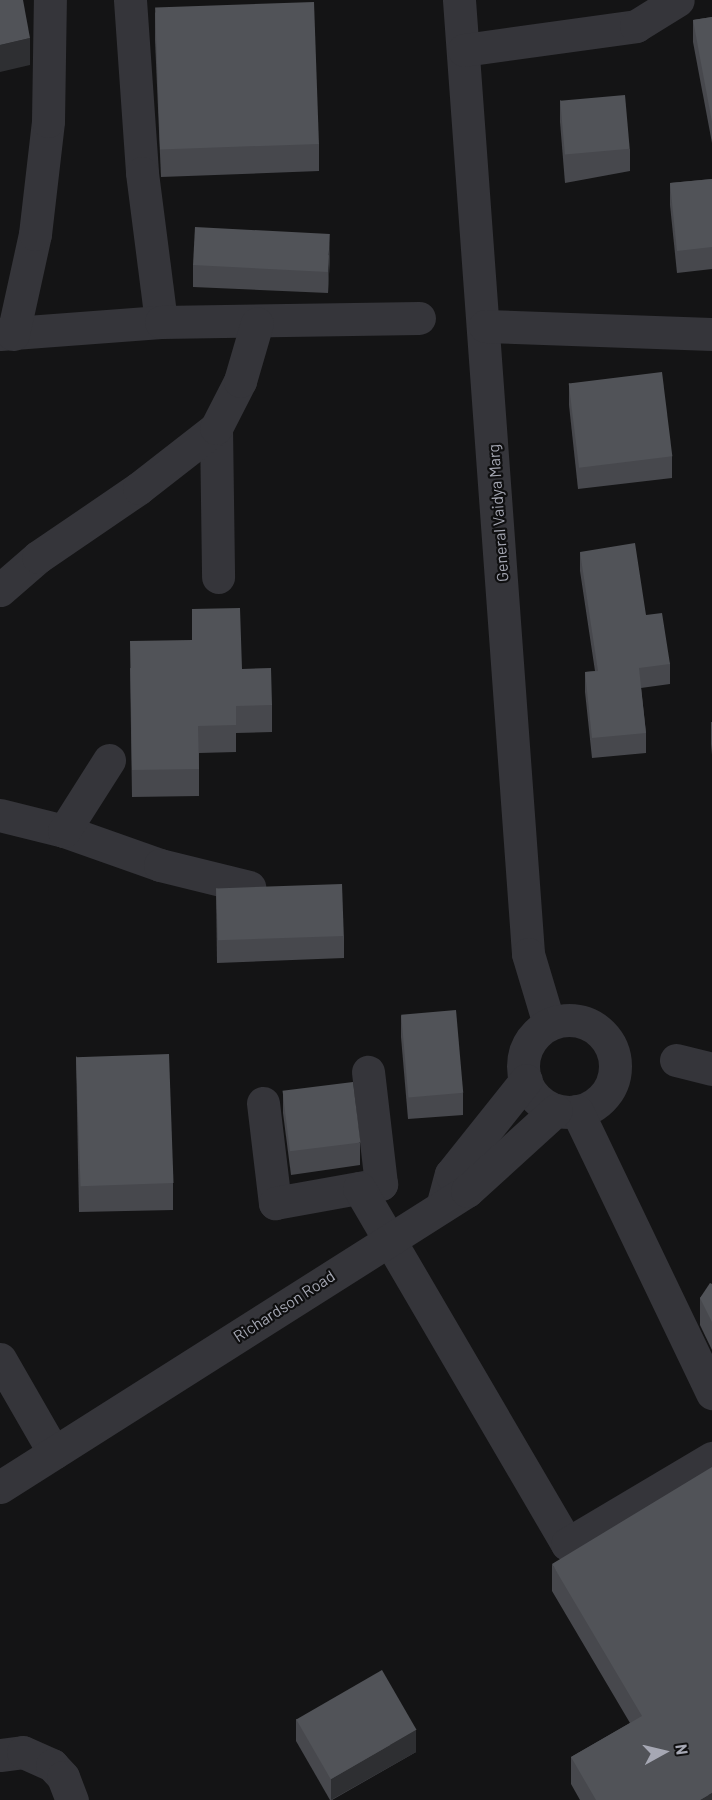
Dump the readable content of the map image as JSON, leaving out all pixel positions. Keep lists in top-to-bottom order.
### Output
{
  "streets": {
    "street": ["General Vaidya Marg", "Richardson Road"]
  },
  "crossings": [
    ["General Vaidya Marg", "Richardson Road"]
  ],
  "north": "right"
}
